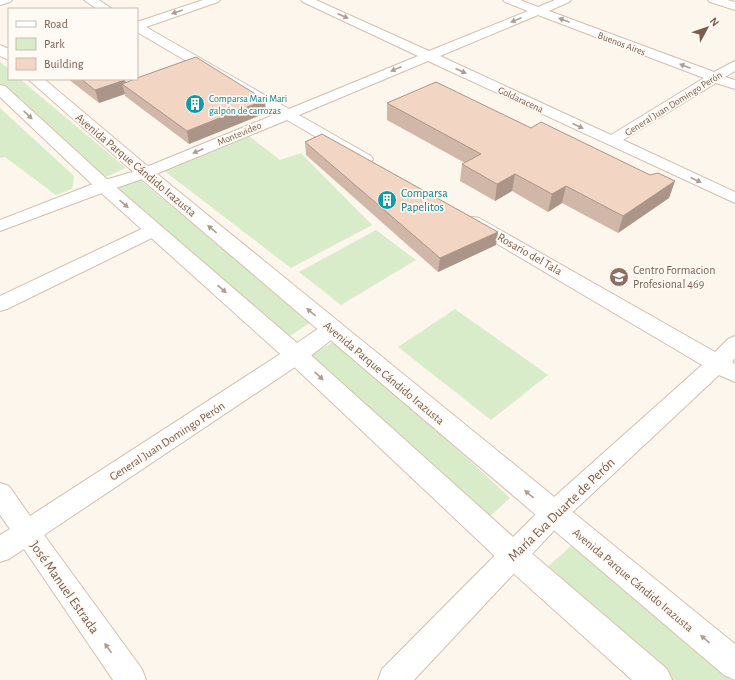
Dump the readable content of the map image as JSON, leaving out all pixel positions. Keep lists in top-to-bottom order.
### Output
{
  "streets": {
    "main road": ["Avenida Parque Cándido Irazusta"],
    "street": [
      "Buenos Aires",
      "Goldaracena",
      "General Juan Domingo Perón",
      "Montevideo",
      "Rosario del Tala",
      "María Eva Duarte de Perón",
      "José Manuel Estrada"
    ]
  },
  "crossings": [
    ["Buenos Aires", "General Juan Domingo Perón"],
    ["Buenos Aires", "Montevideo"],
    ["Goldaracena", "General Juan Domingo Perón"],
    ["Goldaracena", "Montevideo"],
    ["General Juan Domingo Perón", "Avenida Parque Cándido Irazusta"],
    ["General Juan Domingo Perón", "José Manuel Estrada"],
    ["Montevideo", "Avenida Parque Cándido Irazusta"],
    ["Avenida Parque Cándido Irazusta", "María Eva Duarte de Perón"],
    ["Rosario del Tala", "María Eva Duarte de Perón"]
  ],
  "one_way": ["Buenos Aires", "Montevideo", "José Manuel Estrada"],
  "places": {
    "building": ["Comparsa Mari Mari galpón de carrozas", "Comparsa Papelitos"],
    "school or university": ["Centro Formacion Profesional 469"]
  },
  "legend": ["Road", "Park", "Building"],
  "north": "top right"
}
